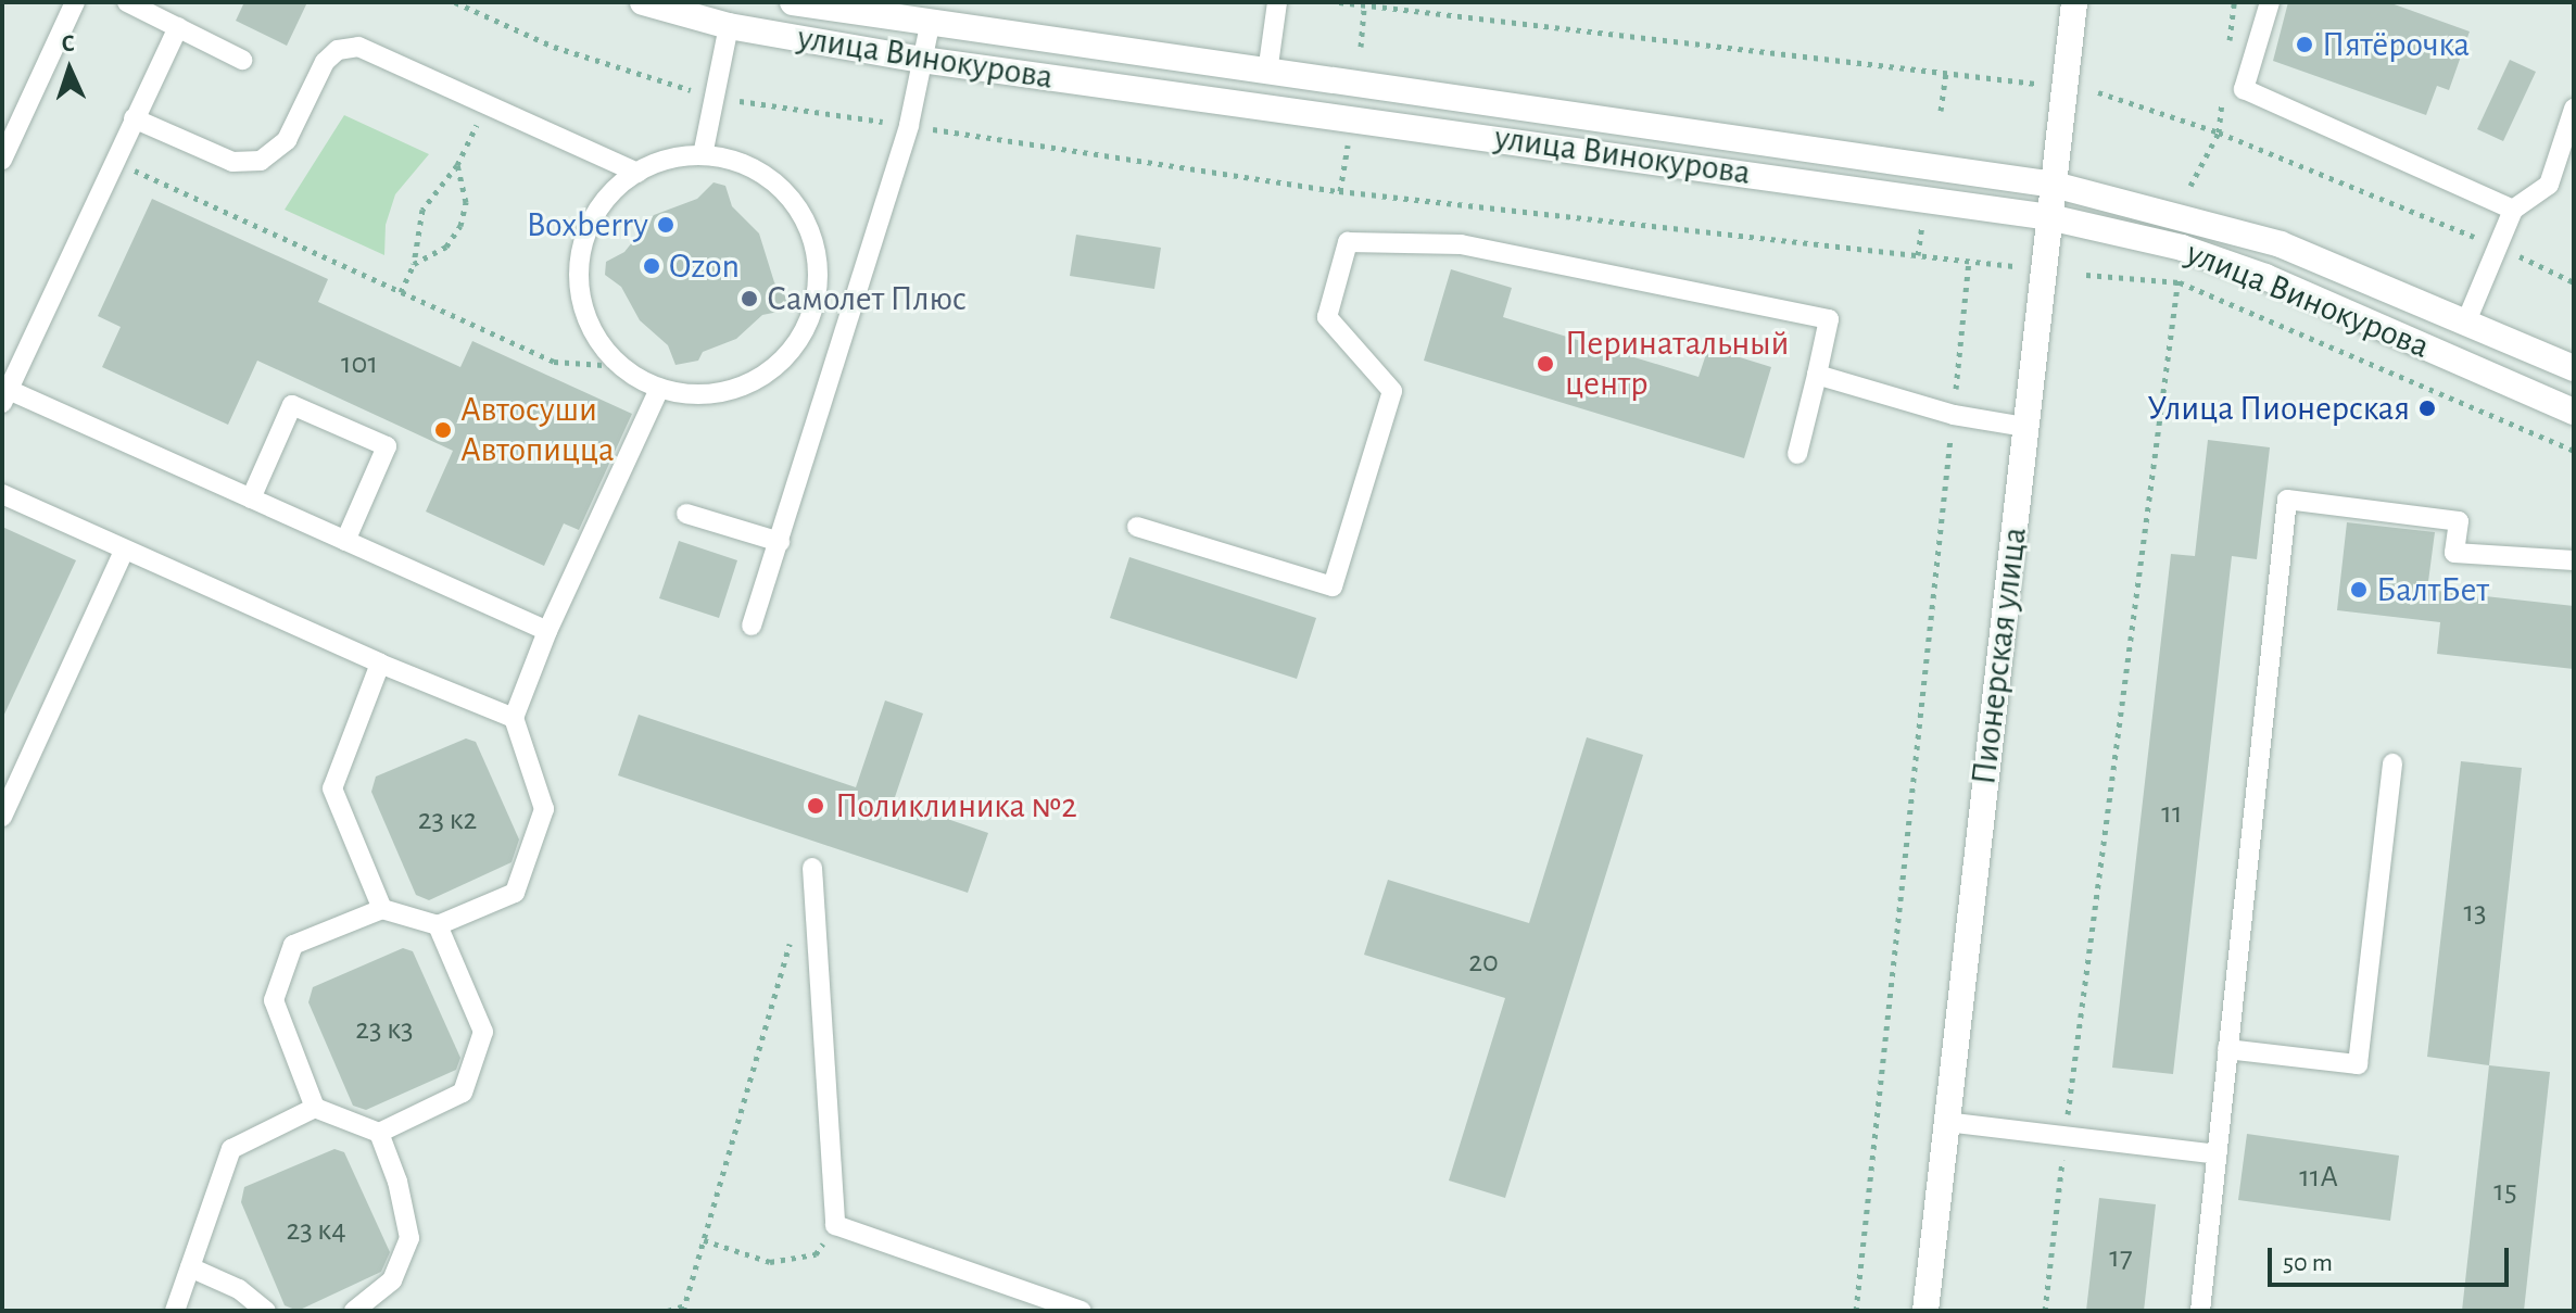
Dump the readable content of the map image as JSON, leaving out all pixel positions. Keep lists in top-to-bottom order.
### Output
{
  "streets": {
    "main road": ["улица Винокурова", "Пионерская улица"]
  },
  "crossings": [
    ["улица Винокурова", "Пионерская улица"]
  ],
  "places": [
    "Пятёрочка",
    "Boxberry",
    "Ozon",
    "Самолет Плюс",
    "Перинатальный центр",
    "Улица Пионерская",
    "Автосуши Автопицца",
    "БалтБет",
    "Поликлиника №2"
  ],
  "house_numbers": [
    "101",
    "11",
    "23 к2",
    "13",
    "20",
    "23 к3",
    "11А",
    "15",
    "23 к4",
    "17"
  ],
  "scale_bar": "50 m",
  "north": "top"
}
